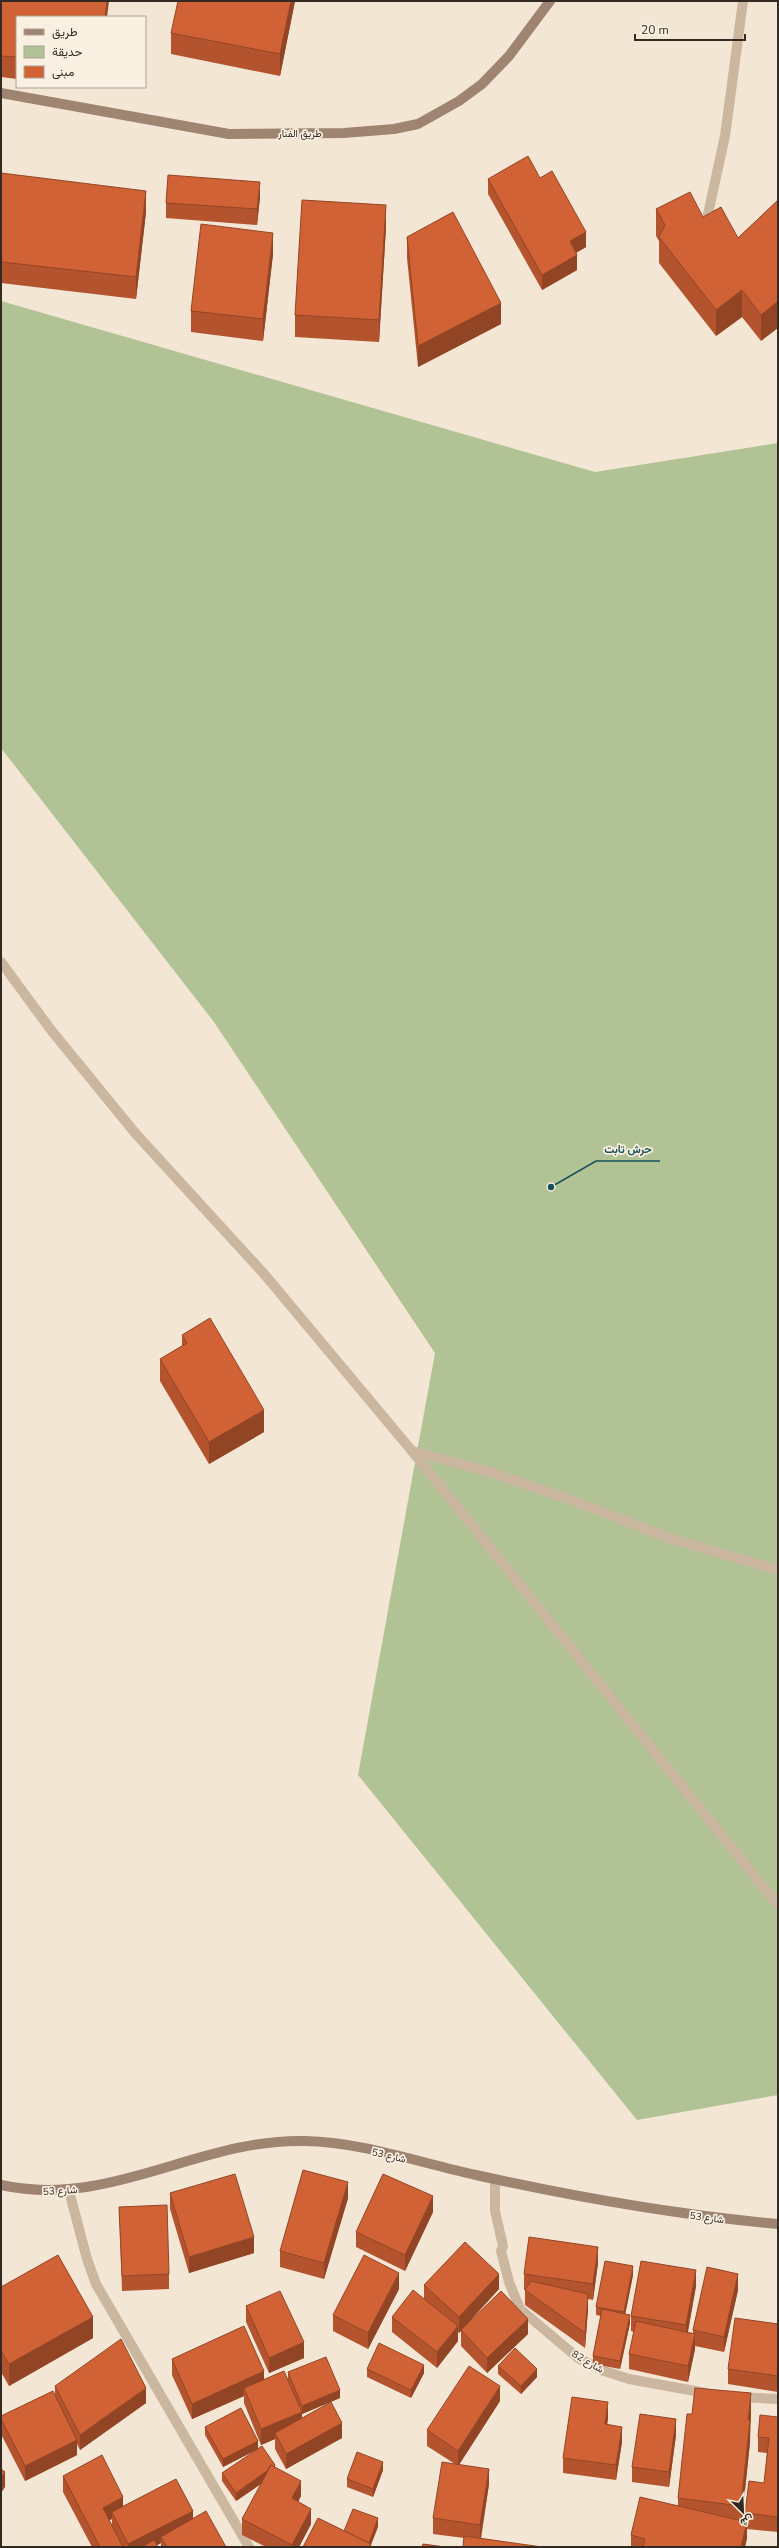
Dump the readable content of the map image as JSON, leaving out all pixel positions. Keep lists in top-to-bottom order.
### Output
{
  "streets": {
    "street": ["طريق الفنار", "شارع 53", "شارع 82"]
  },
  "crossings": [
    ["شارع 53", "شارع 82"]
  ],
  "places": ["حرش تابت"],
  "legend": ["طريق", "حديقة", "مبنى"],
  "scale_bar": "20 m",
  "north": "bottom right"
}
